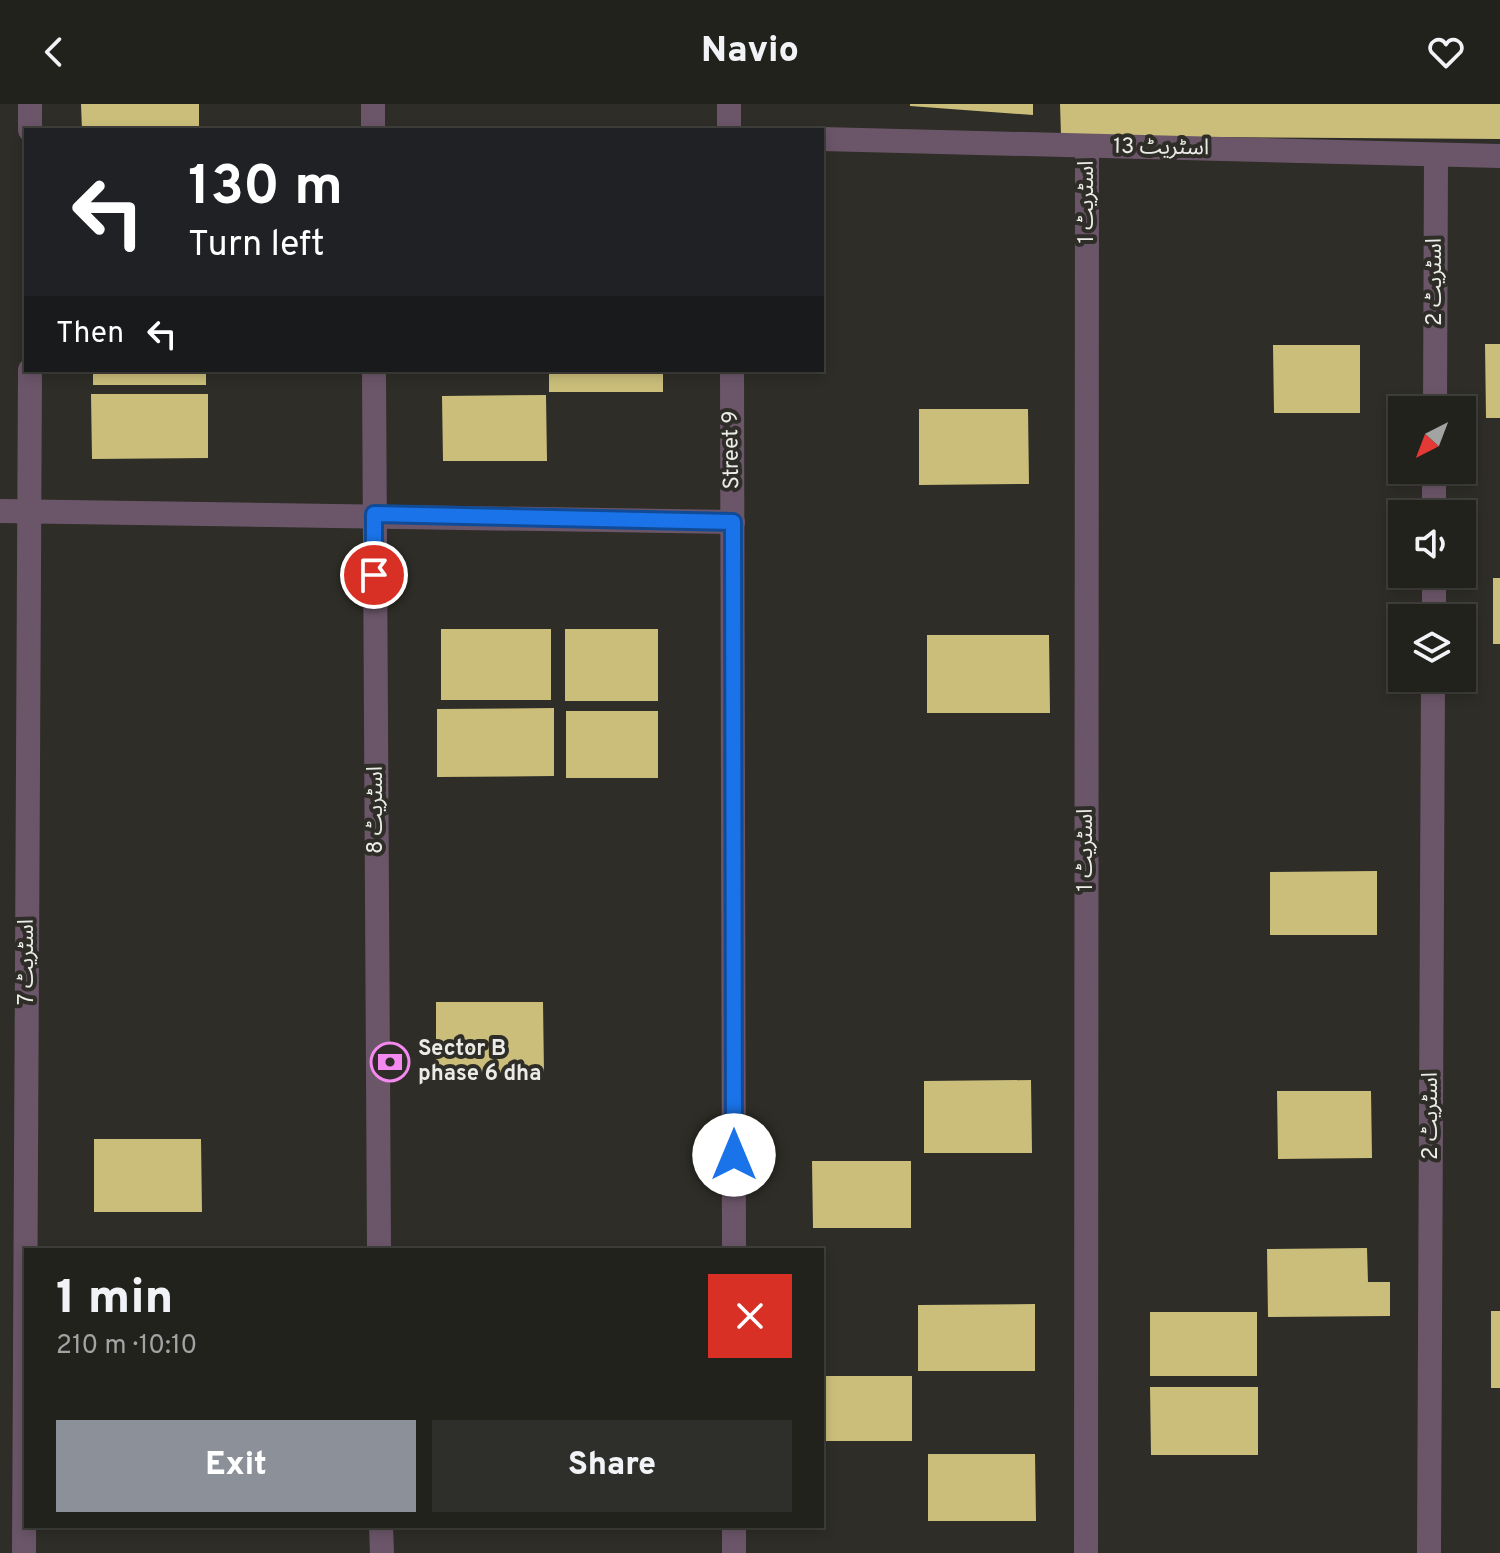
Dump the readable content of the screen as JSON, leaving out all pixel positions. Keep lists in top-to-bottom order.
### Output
{
  "streets": {
    "street": [
      "اسٹریٹ 13",
      "اسٹریٹ 1",
      "اسٹریٹ 2",
      "Street 9",
      "اسٹریٹ 8",
      "اسٹریٹ 7"
    ]
  },
  "crossings": [
    ["اسٹریٹ 13", "اسٹریٹ 1"],
    ["اسٹریٹ 13", "اسٹریٹ 2"]
  ],
  "places": {
    "bank": ["Sector B phase 6 dha"]
  },
  "north": "bottom left",
  "page": {
    "header": "Navio",
    "turn": ["130 m", "Turn left"],
    "then": "Then",
    "heading": ["1 min", "210 m · 10:10"],
    "buttons": ["Exit", "Share"]
  }
}
